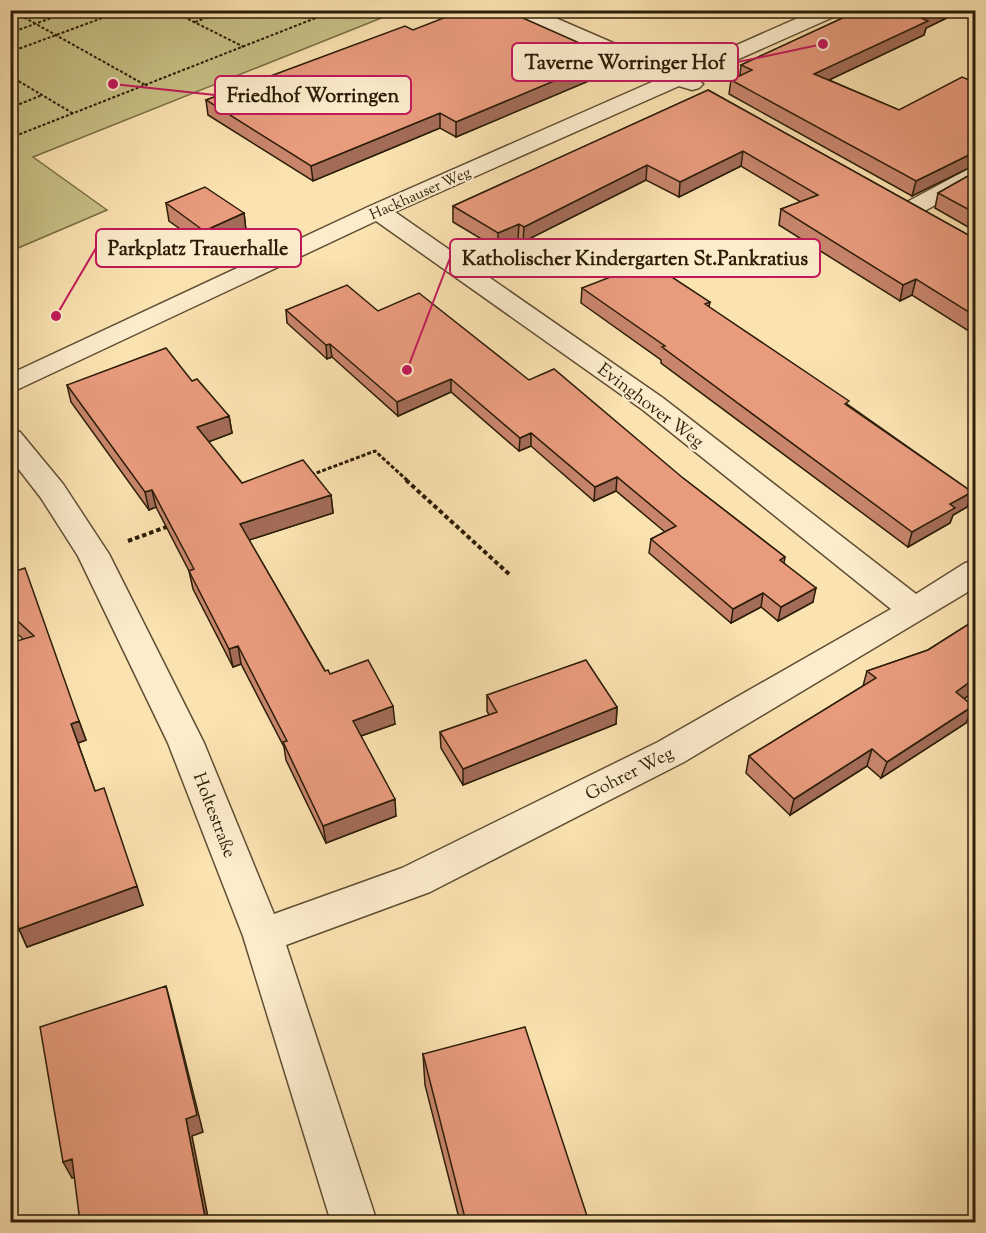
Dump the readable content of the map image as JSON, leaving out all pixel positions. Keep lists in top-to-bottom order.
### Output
{
  "streets": {
    "street": [
      "Hackhauser Weg",
      "Evinghover Weg",
      "Gohrer Weg",
      "Holtestraße"
    ]
  },
  "crossings": [
    ["Hackhauser Weg", "Evinghover Weg"],
    ["Evinghover Weg", "Gohrer Weg"],
    ["Gohrer Weg", "Holtestraße"]
  ],
  "places": [
    "Taverne Worringer Hof",
    "Friedhof Worringen",
    "Parkplatz Trauerhalle",
    "Katholischer Kindergarten St.Pankratius"
  ]
}
